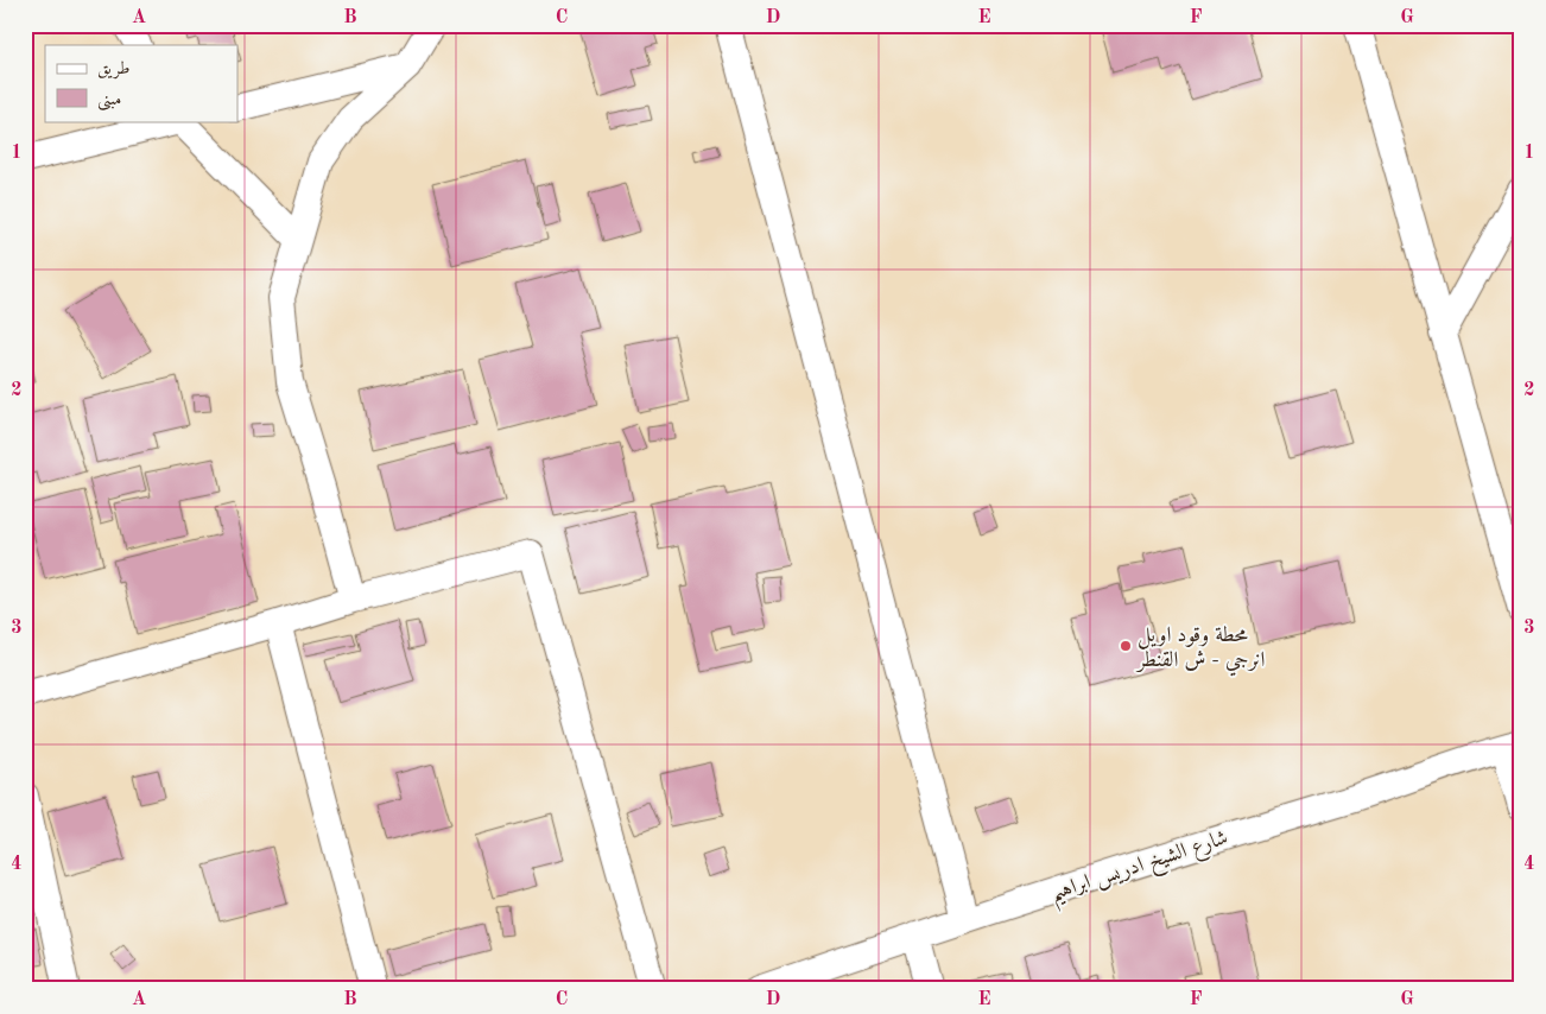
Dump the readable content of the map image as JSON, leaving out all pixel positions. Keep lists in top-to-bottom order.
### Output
{
  "streets": {
    "street": ["شارع الشيخ ادريس ابراهيم"]
  },
  "places": ["محطة وقود اويل انرجي - ش القنطر"],
  "legend": ["طريق", "مبنى"],
  "grid": {
    "columns": [
      "A",
      "B",
      "C",
      "D",
      "E",
      "F",
      "G"
    ],
    "rows": [
      "1",
      "2",
      "3",
      "4"
    ]
  }
}
